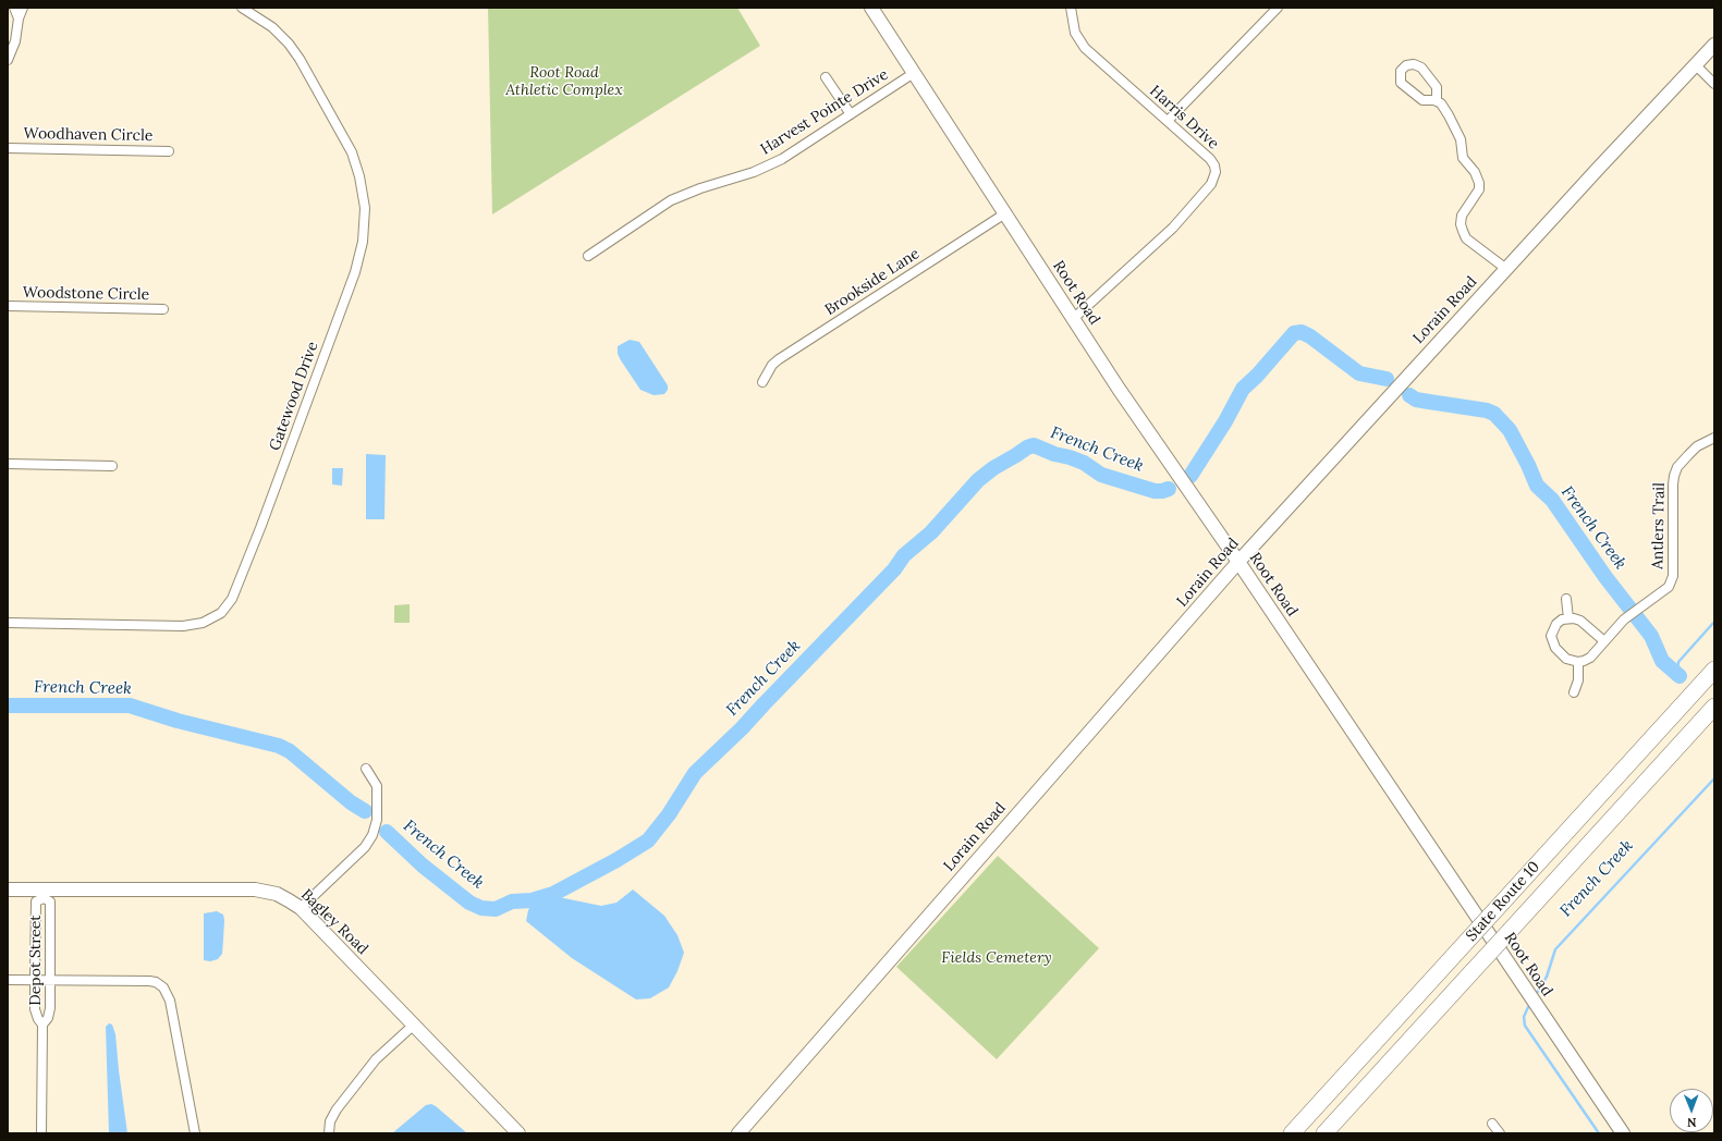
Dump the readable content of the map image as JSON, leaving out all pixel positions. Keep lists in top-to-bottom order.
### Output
{
  "streets": {
    "highway": ["State Route 10"],
    "street": [
      "Harvest Pointe Drive",
      "Harris Drive",
      "Woodhaven Circle",
      "Brookside Lane",
      "Root Road",
      "Woodstone Circle",
      "Lorain Road",
      "Gatewood Drive",
      "Antlers Trail",
      "Bagley Road",
      "Depot Street"
    ]
  },
  "crossings": [
    ["Harvest Pointe Drive", "Root Road"],
    ["Harris Drive", "Root Road"],
    ["Brookside Lane", "Root Road"],
    ["Root Road", "Lorain Road"],
    ["Bagley Road", "Depot Street"]
  ],
  "water": ["French Creek"],
  "parks": ["Root Road Athletic Complex", "Fields Cemetery"],
  "north": "bottom"
}
